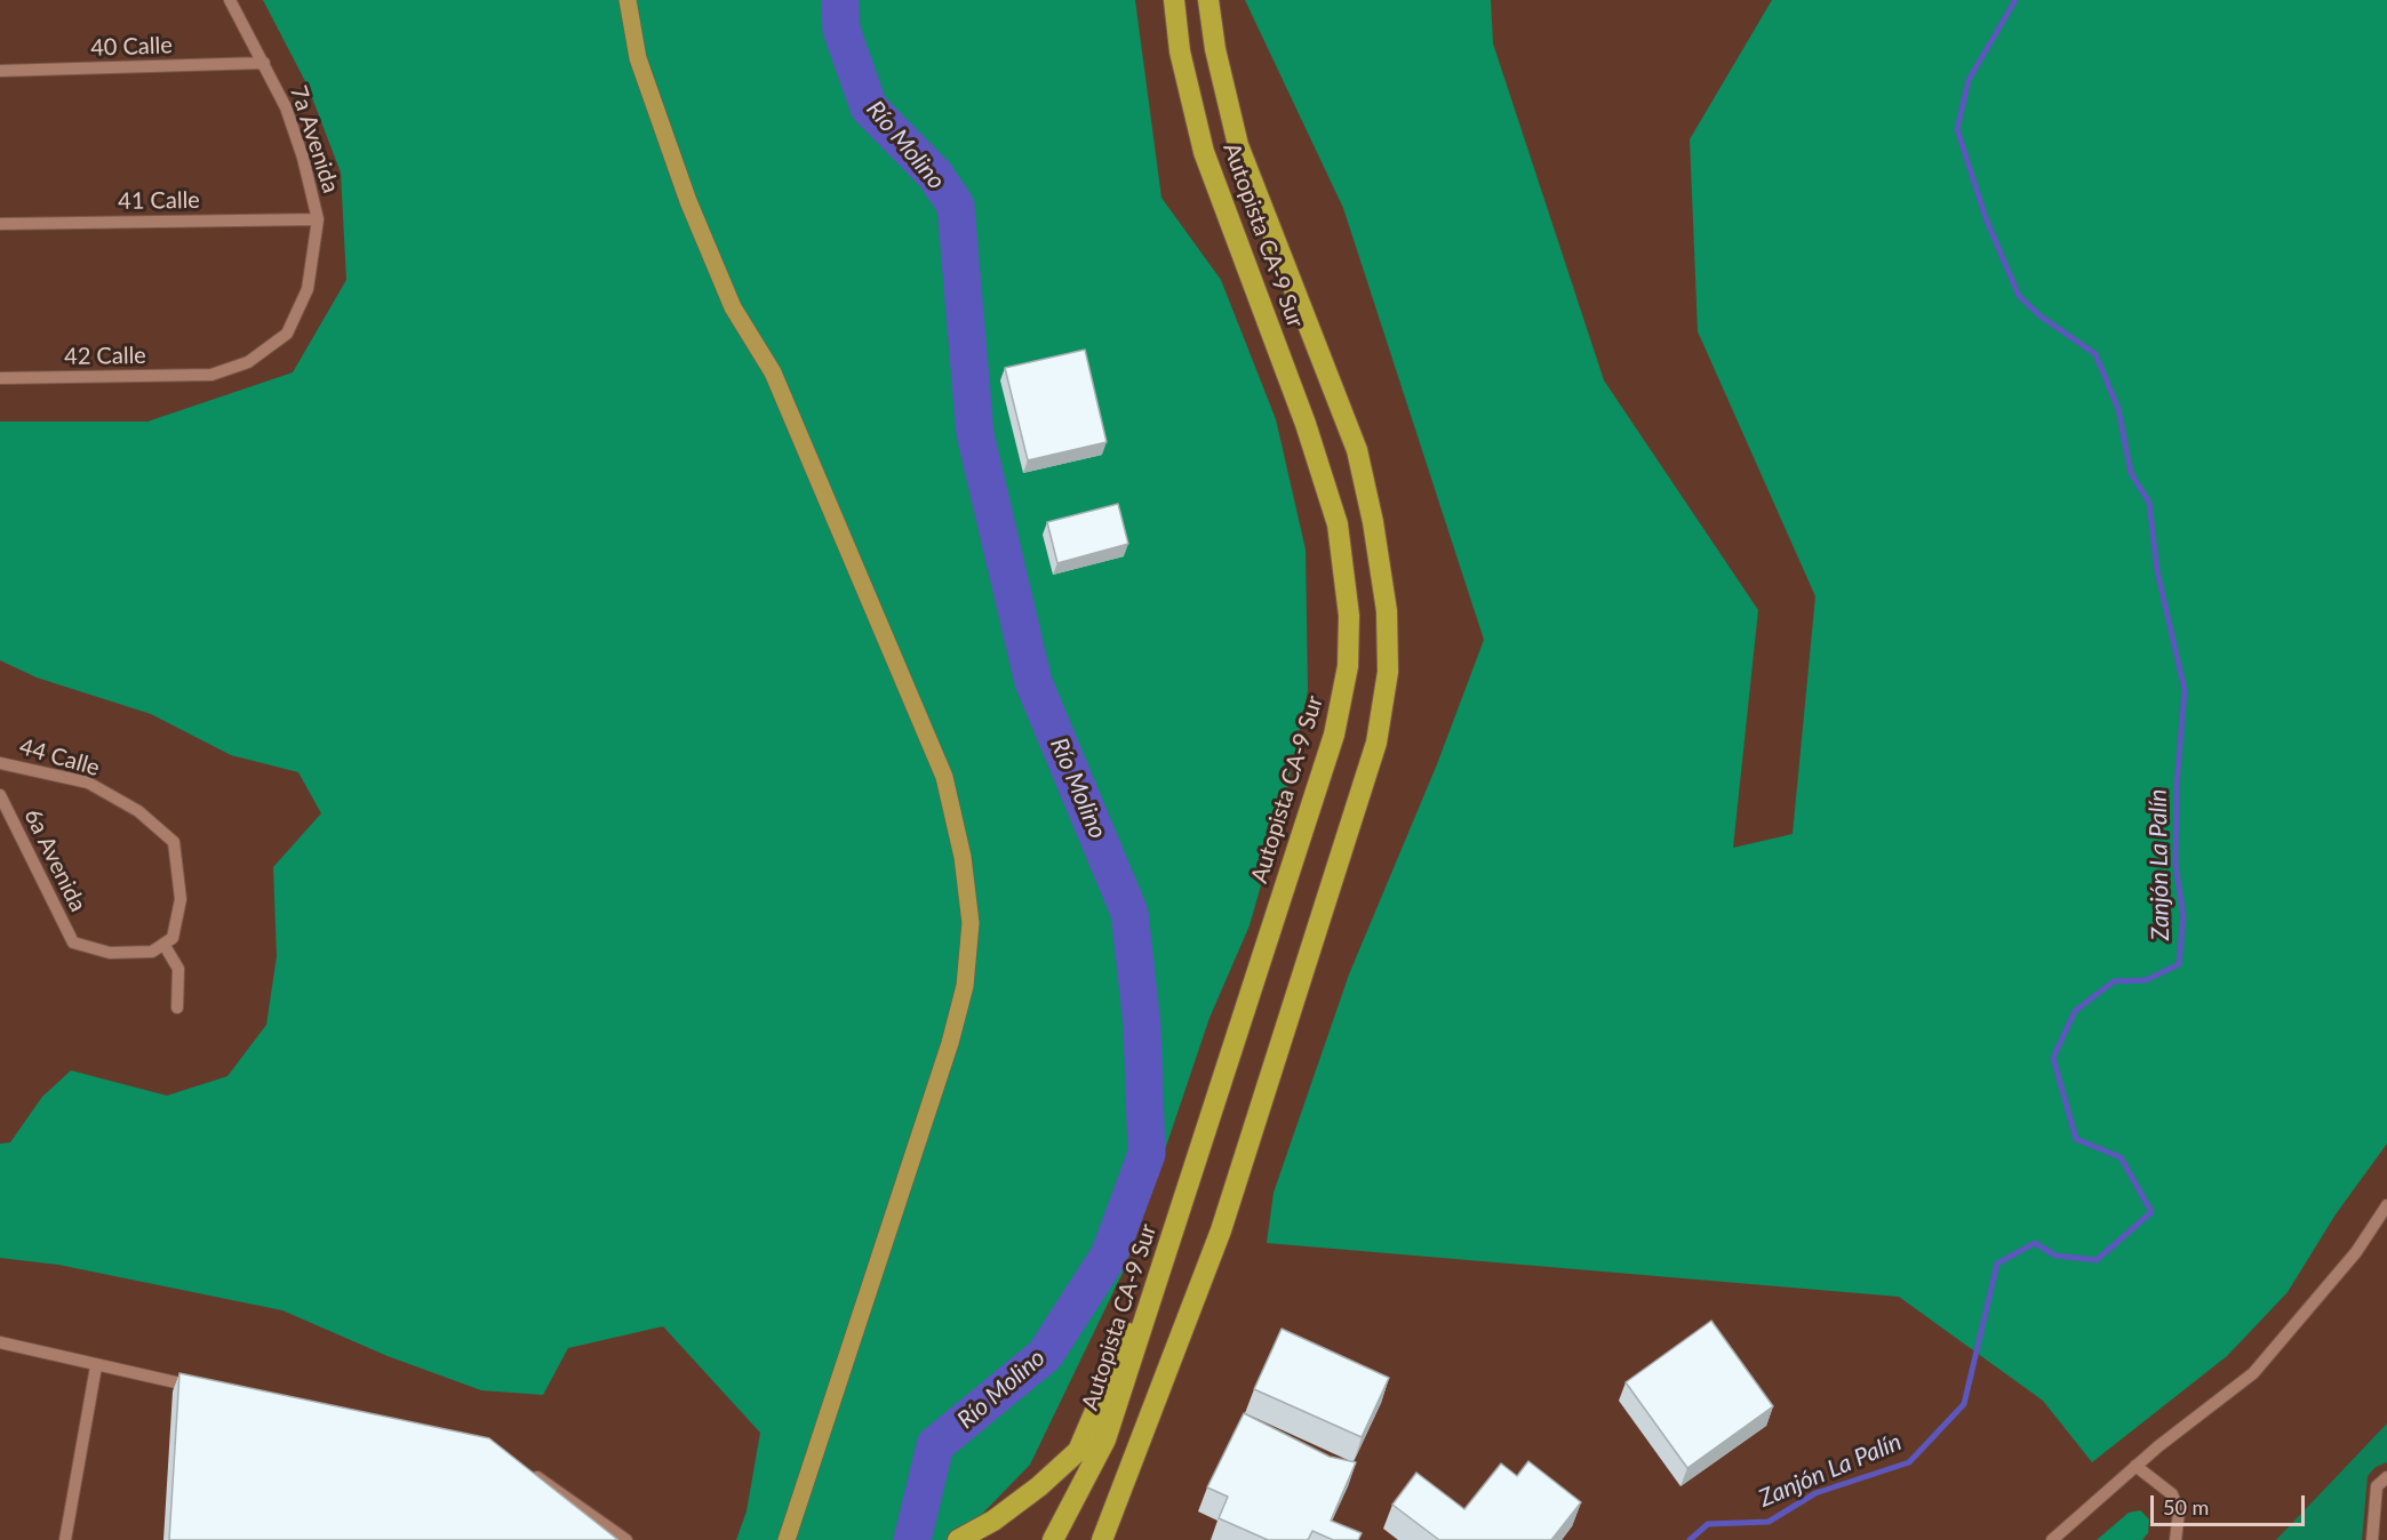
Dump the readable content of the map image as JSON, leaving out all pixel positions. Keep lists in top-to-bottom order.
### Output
{
  "streets": {
    "highway": ["Autopista CA-9 Sur"],
    "street": [
      "40 Calle",
      "7a Avenida",
      "41 Calle",
      "42 Calle",
      "44 Calle",
      "6a Avenida"
    ]
  },
  "crossings": [
    ["40 Calle", "7a Avenida"],
    ["7a Avenida", "41 Calle"],
    ["7a Avenida", "42 Calle"],
    ["44 Calle", "6a Avenida"]
  ],
  "water": ["Río Molino", "Zanjón La Palín"],
  "scale_bar": "50 m"
}
